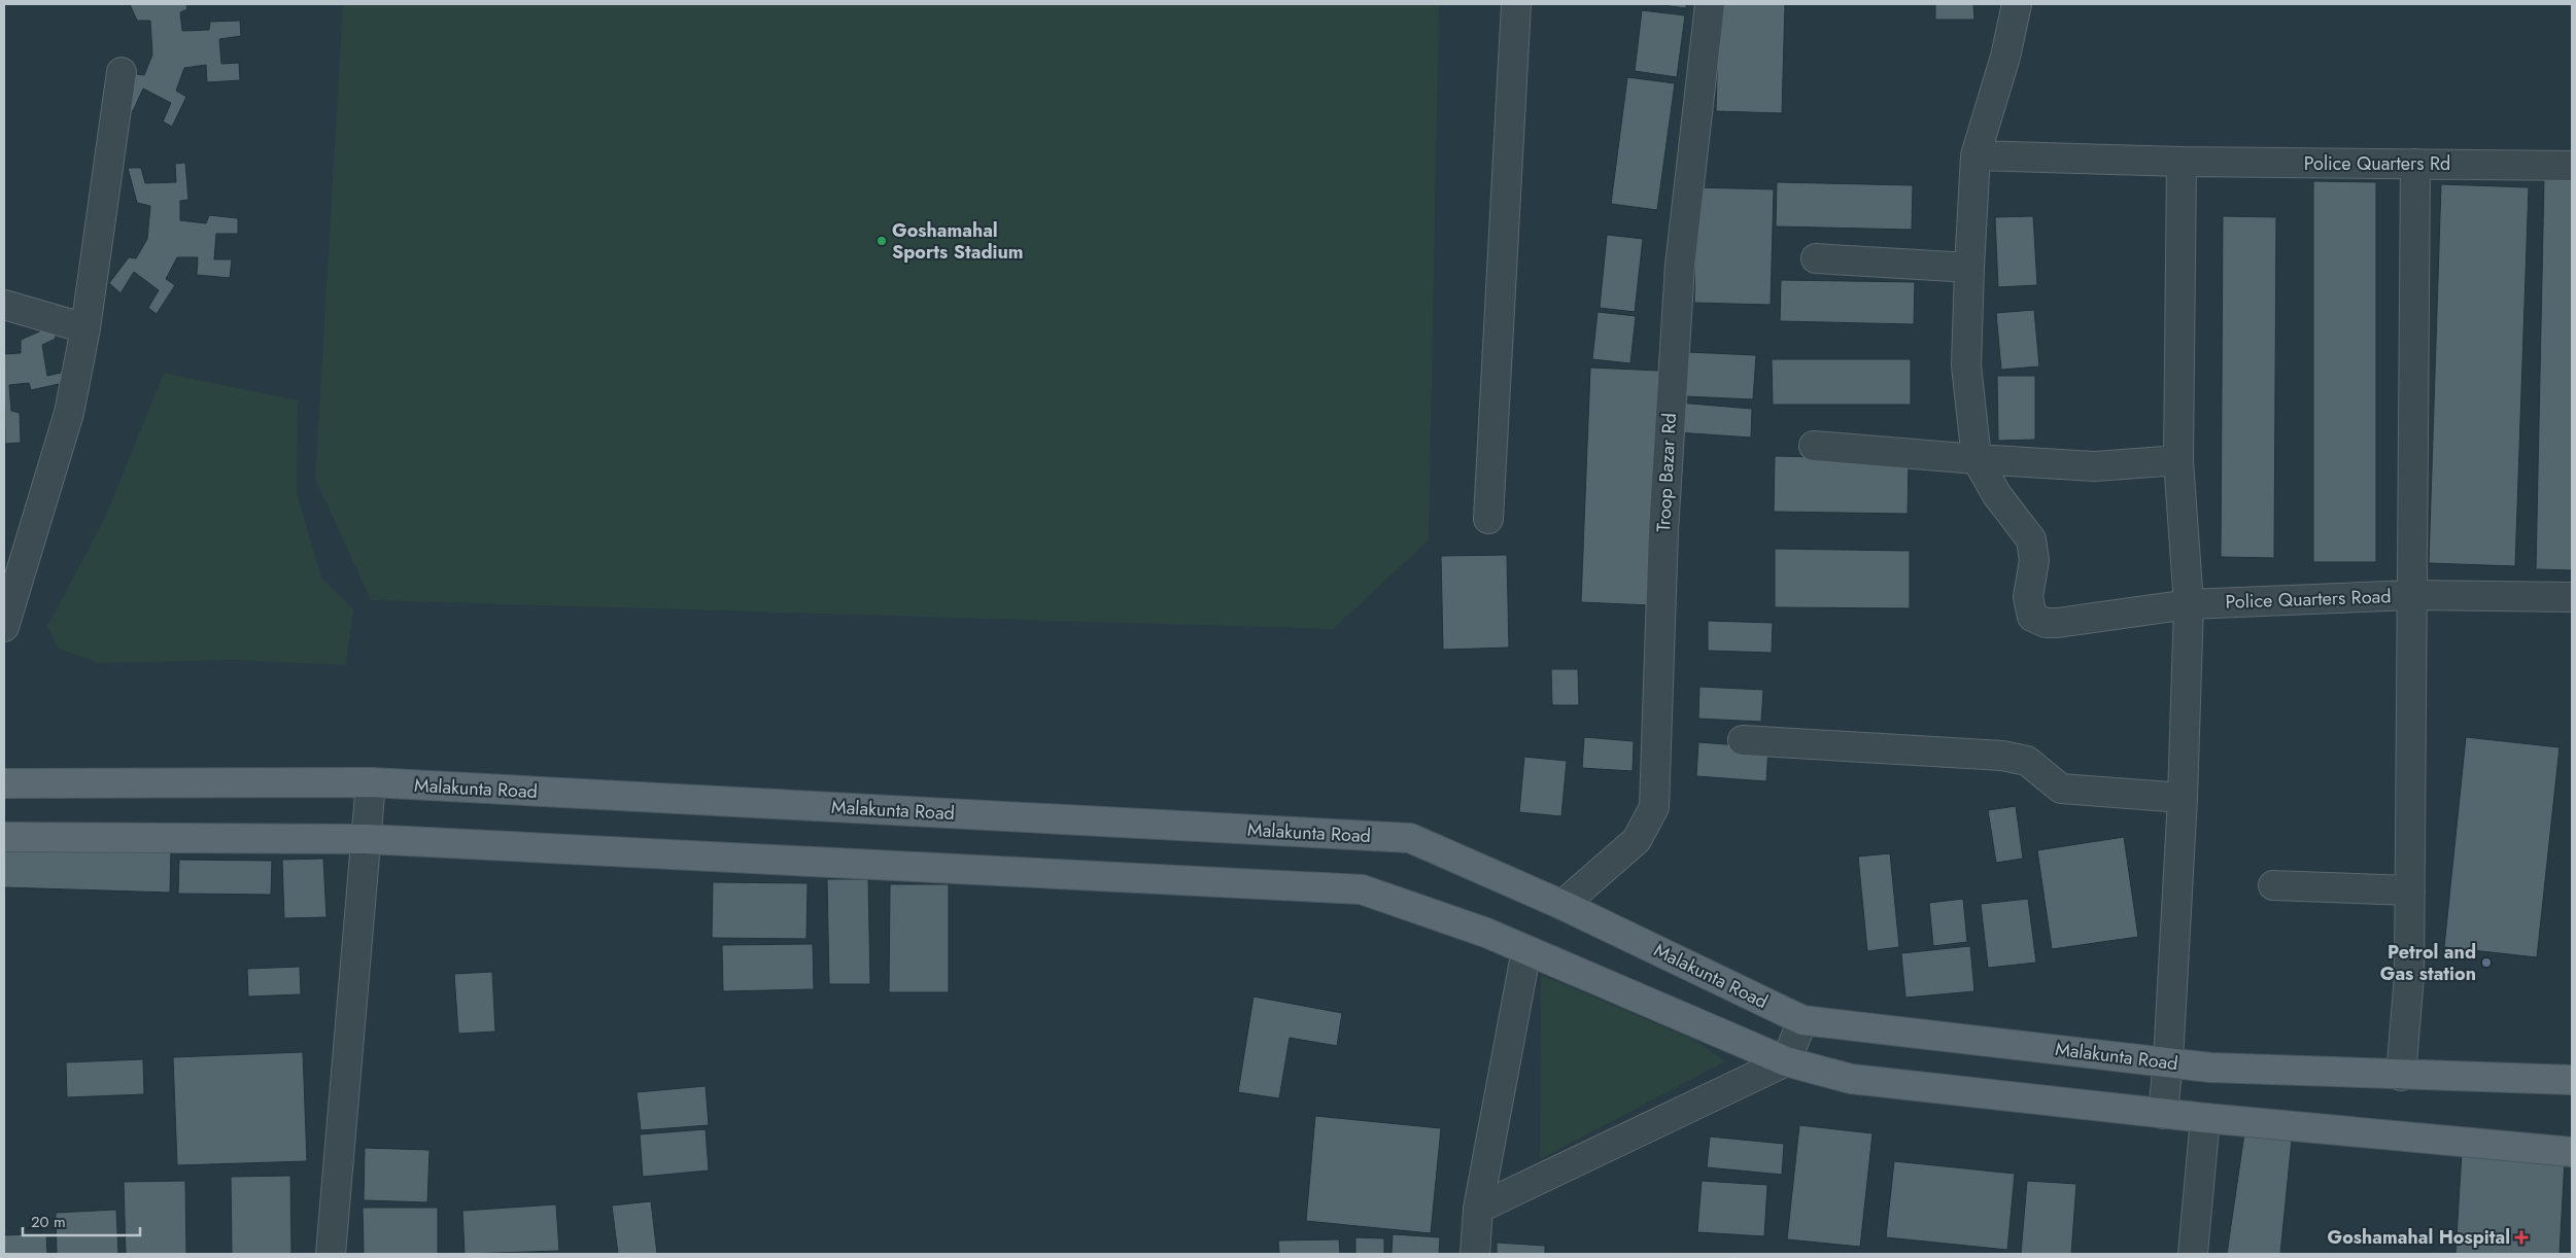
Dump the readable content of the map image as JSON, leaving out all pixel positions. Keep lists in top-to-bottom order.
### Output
{
  "streets": {
    "main road": ["Malakunta Road"],
    "street": ["Police Quarters Rd", "Troop Bazar Rd", "Police Quarters Road"]
  },
  "crossings": [
    ["Troop Bazar Rd", "Malakunta Road"]
  ],
  "places": {
    "other": ["Goshamahal Sports Stadium", "Petrol and Gas station"],
    "health": ["Goshamahal Hospital"]
  },
  "scale_bar": "20 m"
}
